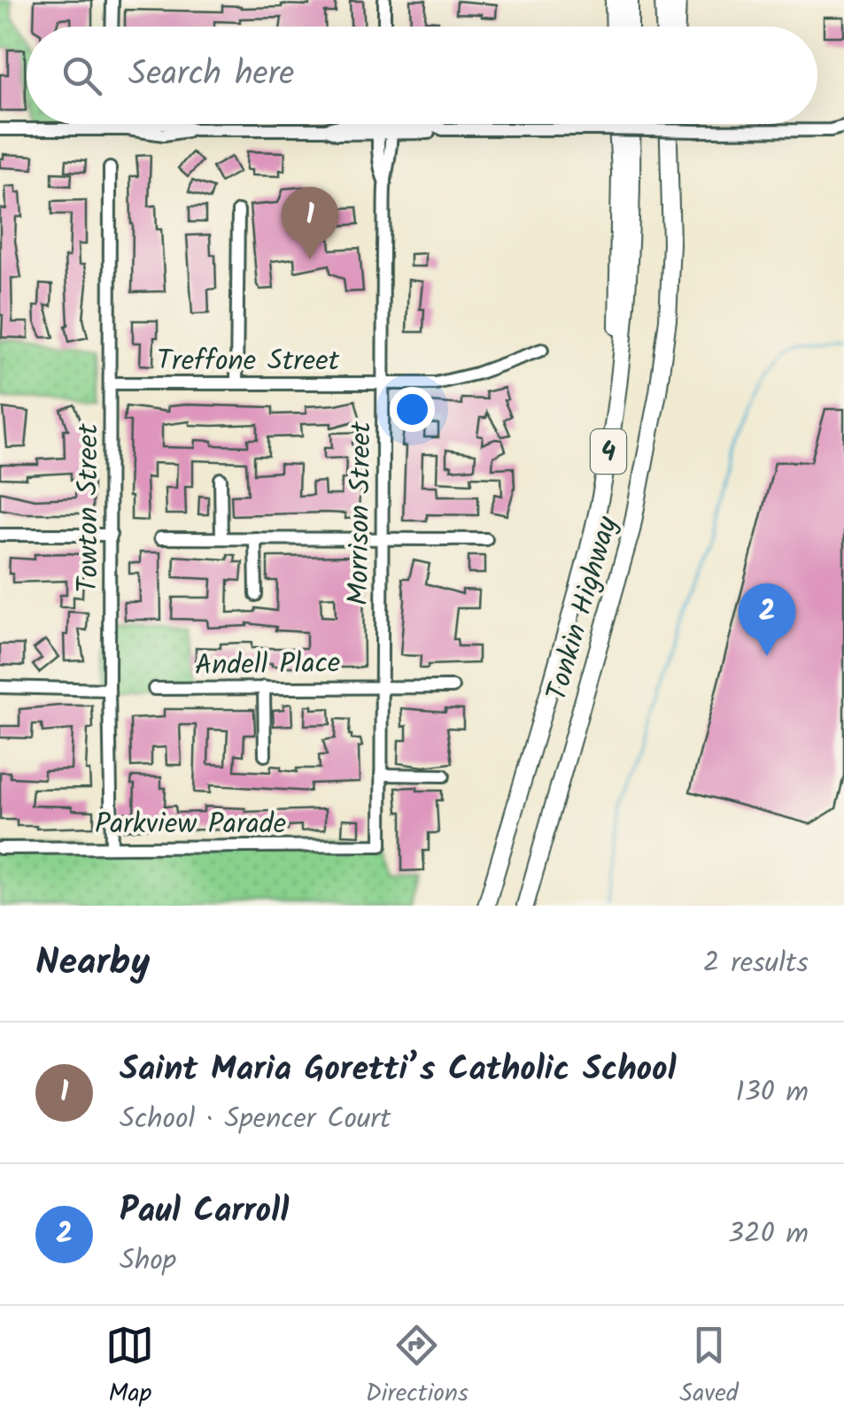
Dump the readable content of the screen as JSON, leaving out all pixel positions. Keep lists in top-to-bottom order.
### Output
{
  "streets": {
    "highway": ["4", "Tonkin Highway"],
    "street": [
      "Treffone Street",
      "Towton Street",
      "Morrison Street",
      "Andell Place",
      "Parkview Parade"
    ]
  },
  "crossings": [
    ["Treffone Street", "Towton Street"],
    ["Treffone Street", "Morrison Street"],
    ["4", "Tonkin Highway"],
    ["Towton Street", "Parkview Parade"],
    ["Morrison Street", "Andell Place"],
    ["Morrison Street", "Parkview Parade"]
  ],
  "page": {
    "search": "Search here",
    "pins": ["1", "2"],
    "heading": ["Nearby", "2 results"],
    "list": [
      {
        "mark": "1",
        "name": "Saint Maria Goretti’s Catholic School",
        "note": "School · Spencer Court",
        "value": "130 m"
      },
      {
        "mark": "2",
        "name": "Paul Carroll",
        "note": "Shop",
        "value": "320 m"
      }
    ],
    "nav": ["Map", "Directions", "Saved"]
  }
}
